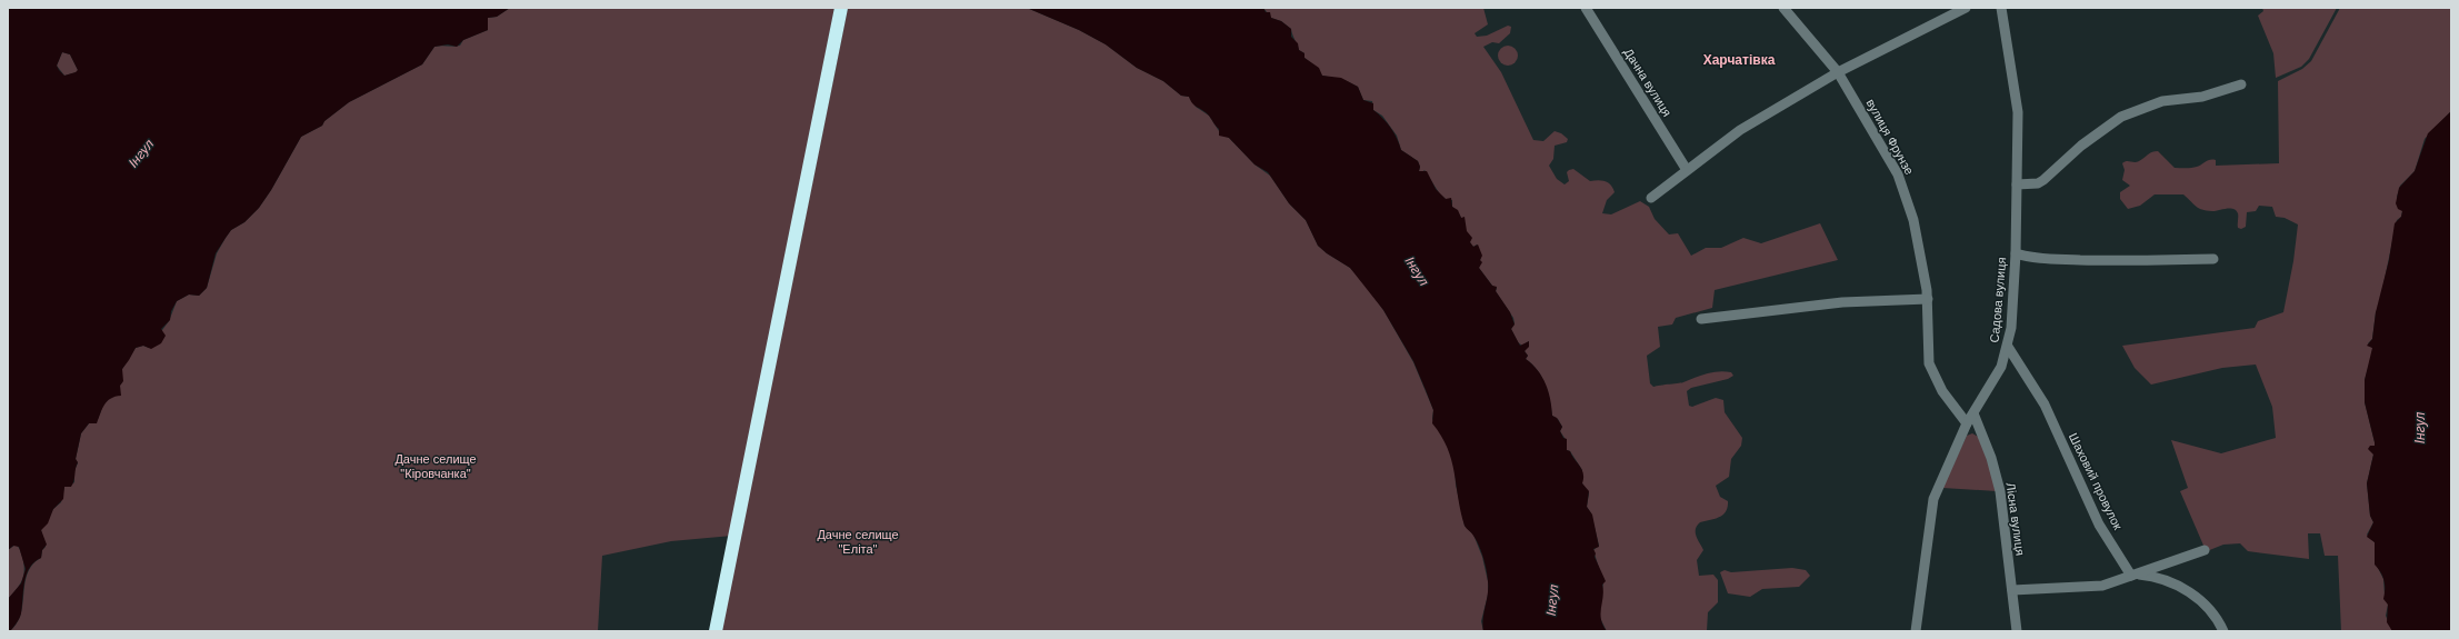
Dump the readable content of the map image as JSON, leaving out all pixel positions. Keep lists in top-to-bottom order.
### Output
{
  "streets": {
    "street": [
      "Дачна вулиця",
      "вулиця Фрунзе",
      "Садова вулиця",
      "Шаховий провулок",
      "Лісна вулиця"
    ]
  },
  "crossings": [
    ["вулиця Фрунзе", "Садова вулиця"],
    ["Садова вулиця", "Шаховий провулок"],
    ["Садова вулиця", "Лісна вулиця"]
  ],
  "districts": ["Харчатівка"],
  "water": ["Інгул"],
  "parks": ["Дачне селище \"Кіровчанка\"", "Дачне селище \"Еліта\""]
}
